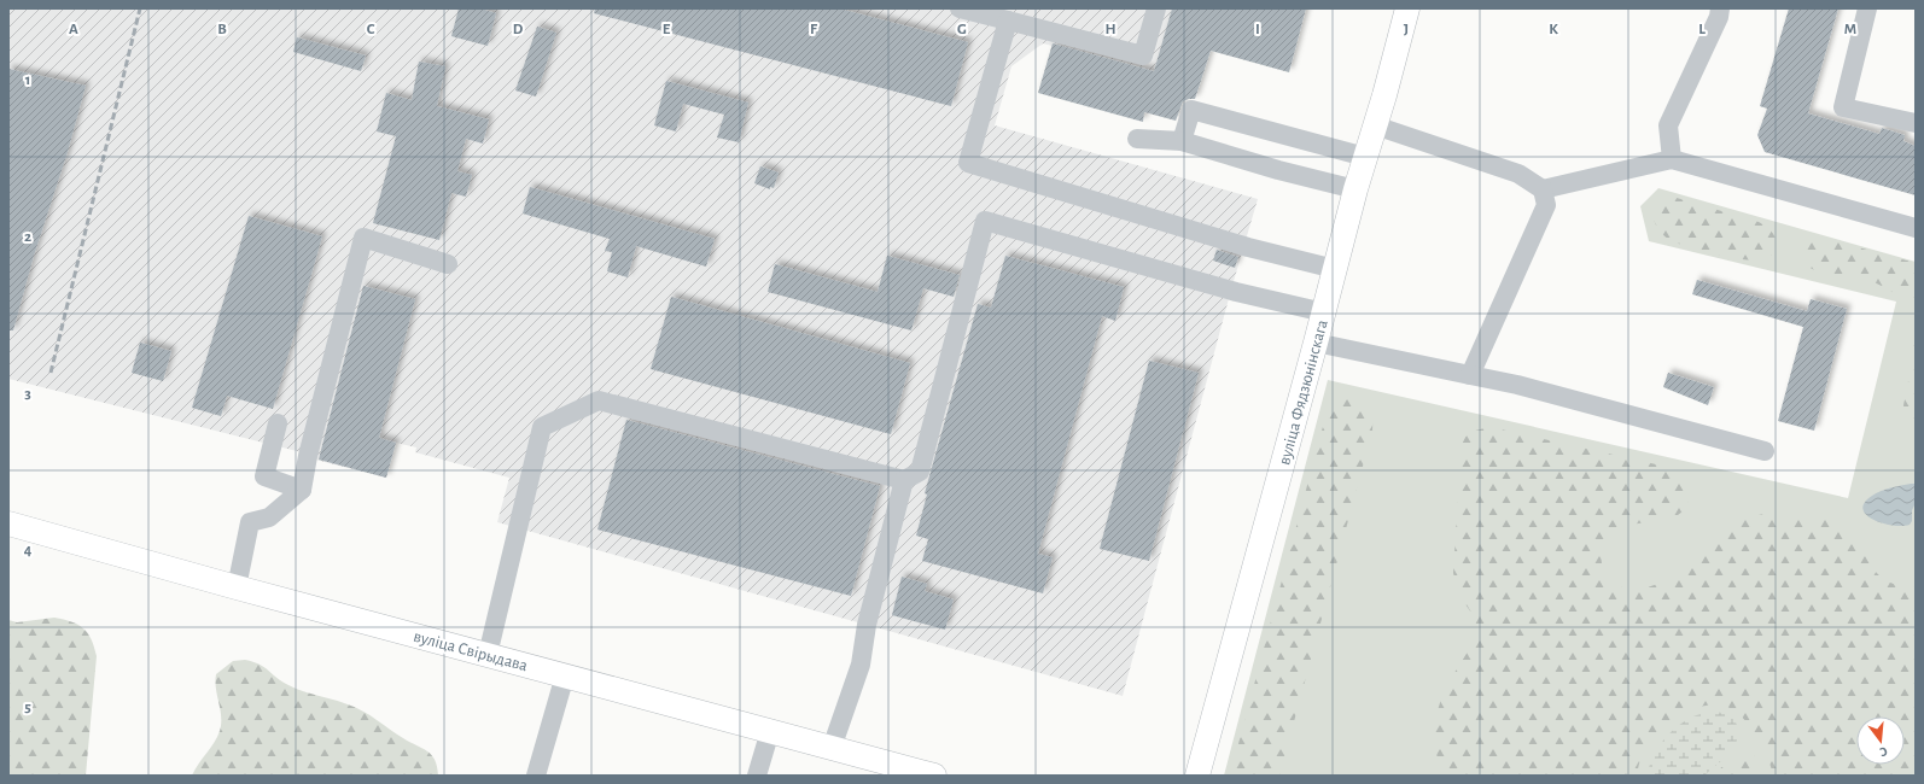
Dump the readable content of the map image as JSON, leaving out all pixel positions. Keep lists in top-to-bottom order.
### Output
{
  "streets": {
    "main road": ["вуліца Фядзюнінскага", "вуліца Свірыдава"]
  },
  "north": "bottom",
  "grid": {
    "columns": [
      "A",
      "B",
      "C",
      "D",
      "E",
      "F",
      "G",
      "H",
      "I",
      "J",
      "K",
      "L",
      "M"
    ],
    "rows": [
      "1",
      "2",
      "3",
      "4",
      "5"
    ]
  }
}
